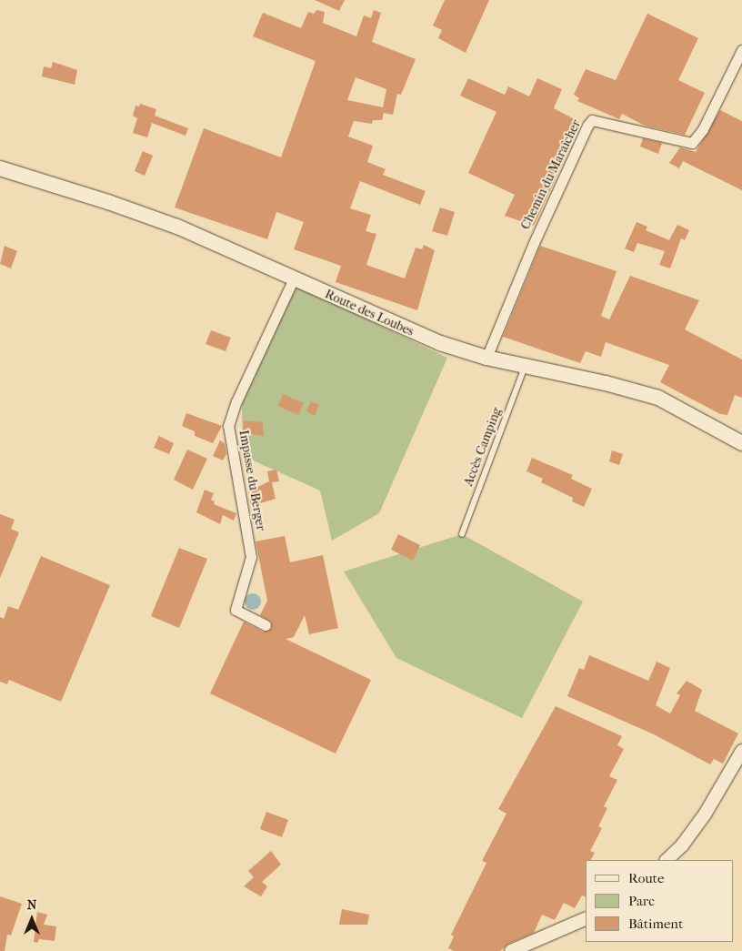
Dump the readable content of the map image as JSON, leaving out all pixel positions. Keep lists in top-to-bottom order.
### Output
{
  "streets": {
    "main road": ["Route des Loubes"],
    "street": ["Chemin du Maraîcher", "Impasse du Berger"],
    "lane": ["Accès Camping"]
  },
  "crossings": [
    ["Chemin du Maraîcher", "Route des Loubes"],
    ["Route des Loubes", "Accès Camping"],
    ["Route des Loubes", "Impasse du Berger"]
  ],
  "legend": ["Route", "Parc", "Bâtiment"],
  "north": "top"
}
